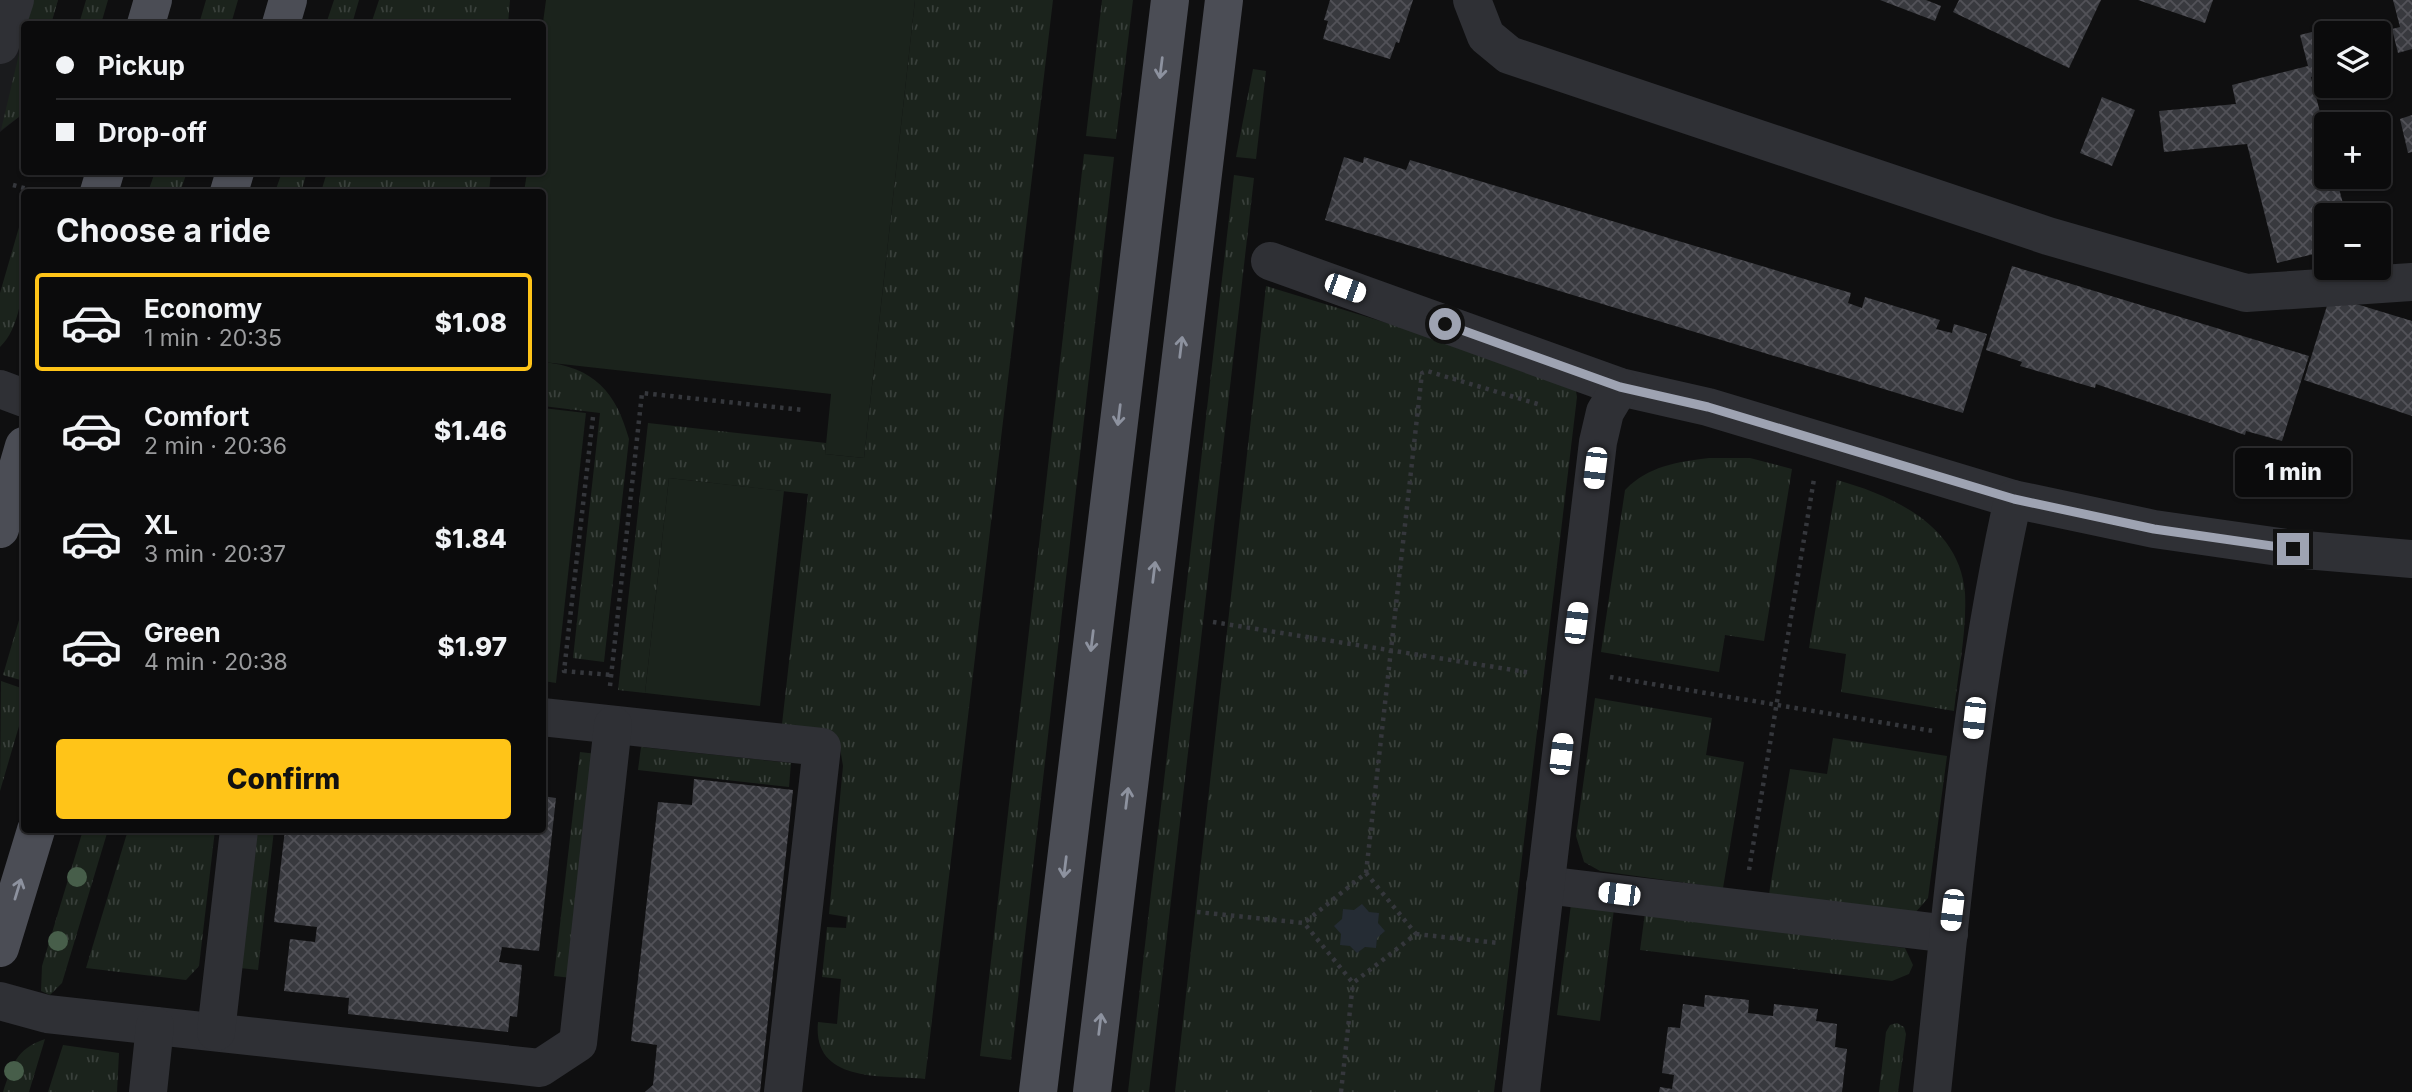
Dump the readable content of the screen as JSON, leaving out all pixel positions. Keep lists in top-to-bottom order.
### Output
{
  "page": {
    "map_buttons": ["+", "−"],
    "banner": ["Pickup", "Drop-off"],
    "heading": "Choose a ride",
    "list": [
      {
        "name": "Economy",
        "note": "1 min · 20:35",
        "value": "$1.08"
      },
      {
        "name": "Comfort",
        "note": "2 min · 20:36",
        "value": "$1.46"
      },
      {
        "name": "XL",
        "note": "3 min · 20:37",
        "value": "$1.84"
      },
      {
        "name": "Green",
        "note": "4 min · 20:38",
        "value": "$1.97"
      }
    ],
    "bubble": "1 min",
    "buttons": "Confirm"
  }
}
